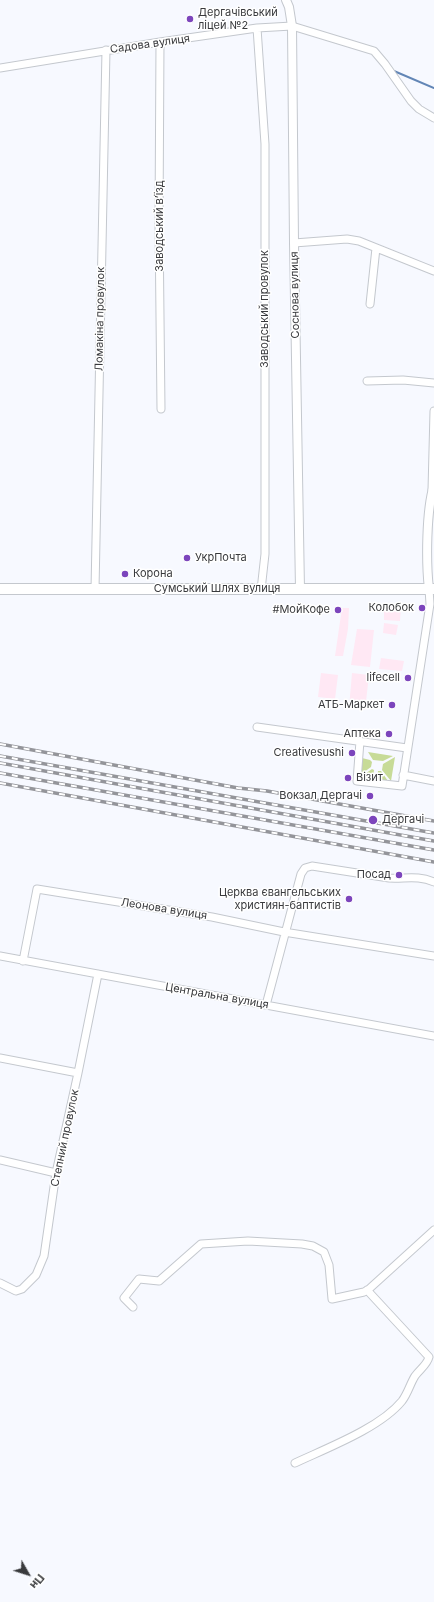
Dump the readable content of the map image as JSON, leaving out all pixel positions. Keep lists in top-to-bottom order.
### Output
{
  "streets": {
    "main road": ["Сумський Шлях вулиця"],
    "street": [
      "Садова вулиця",
      "Заводський в’їзд",
      "Соснова вулиця",
      "Заводський провулок",
      "Ломакіна провулок",
      "Леонова вулиця",
      "Центральна вулиця",
      "Степний провулок"
    ]
  },
  "crossings": [
    ["Садова вулиця", "Заводський в’їзд"],
    ["Садова вулиця", "Соснова вулиця"],
    ["Садова вулиця", "Заводський провулок"],
    ["Садова вулиця", "Ломакіна провулок"],
    ["Соснова вулиця", "Сумський Шлях вулиця"],
    ["Заводський провулок", "Сумський Шлях вулиця"],
    ["Ломакіна провулок", "Сумський Шлях вулиця"],
    ["Леонова вулиця", "Центральна вулиця"],
    ["Центральна вулиця", "Степний провулок"]
  ],
  "places": [
    "Дергачівський ліцей №2",
    "УкрПочта",
    "Корона",
    "Колобок",
    "#МойКофе",
    "lifecell",
    "АТБ-Маркет",
    "Аптека",
    "Creativesushi",
    "Візит",
    "Вокзал Дергачі",
    "Дергачі",
    "Посад",
    "Церква євангельських християн-баптистів"
  ],
  "north": "bottom right"
}
